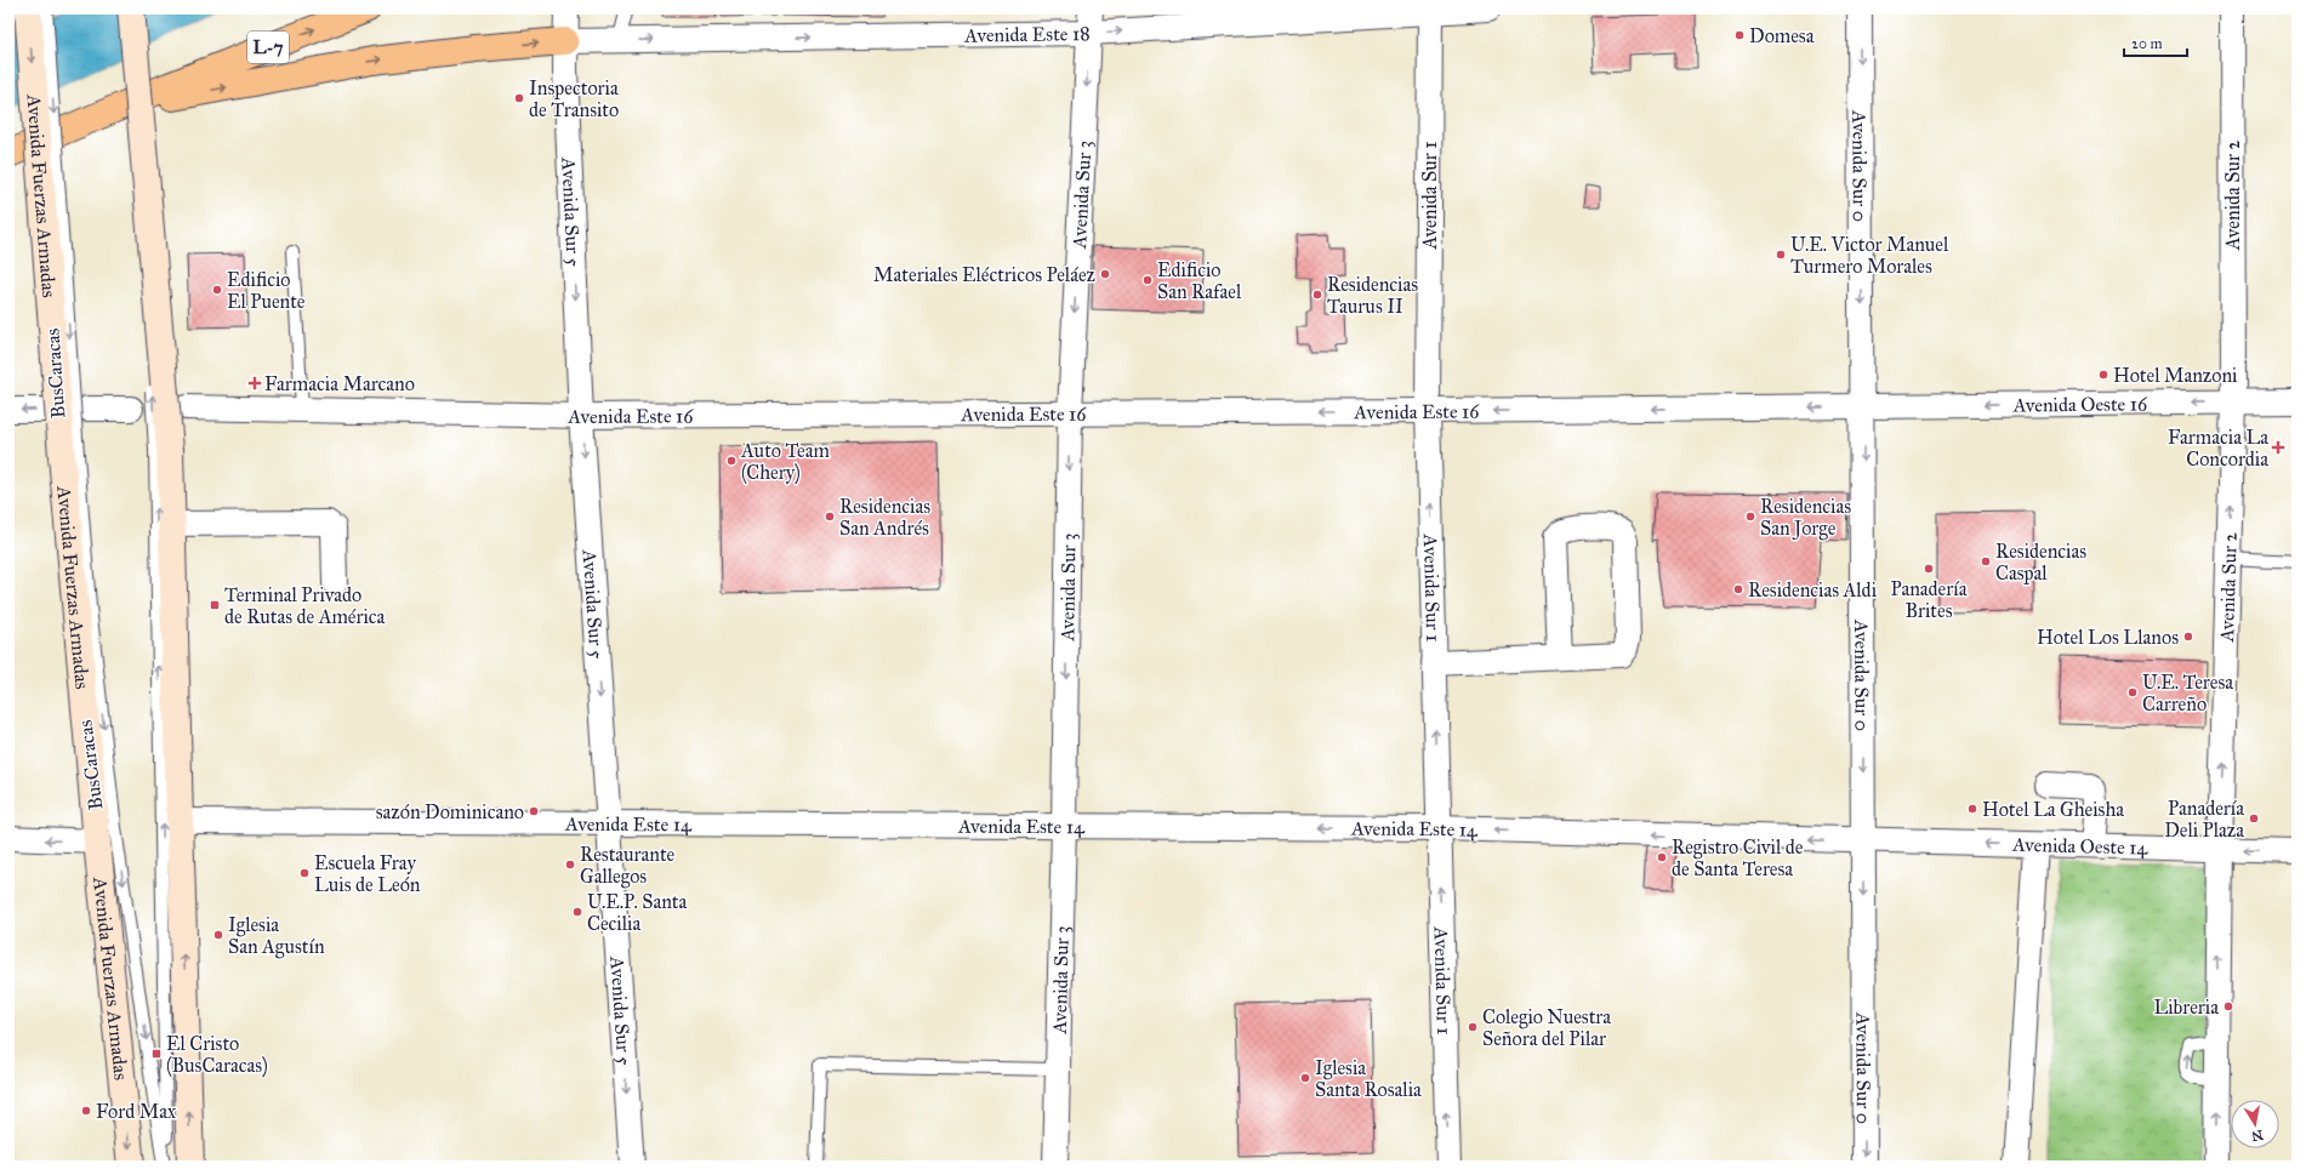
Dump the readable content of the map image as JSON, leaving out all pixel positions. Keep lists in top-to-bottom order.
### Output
{
  "streets": {
    "highway": ["L-7"],
    "main road": ["Avenida Fuerzas Armadas"],
    "street": [
      "Avenida Este 18",
      "Avenida Sur 0",
      "Avenida Sur 3",
      "Avenida Sur 1",
      "Avenida Sur 2",
      "Avenida Sur 5",
      "Avenida Oeste 16",
      "Avenida Este 16",
      "Avenida Este 14",
      "Avenida Oeste 14"
    ],
    "lane": ["BusCaracas"]
  },
  "crossings": [
    ["Avenida Este 18", "Avenida Sur 3"],
    ["Avenida Este 18", "Avenida Sur 1"],
    ["Avenida Este 18", "Avenida Sur 5"],
    ["Avenida Sur 0", "Avenida Oeste 16"],
    ["Avenida Sur 0", "Avenida Este 16"],
    ["Avenida Sur 0", "Avenida Este 14"],
    ["Avenida Sur 0", "Avenida Oeste 14"],
    ["Avenida Sur 3", "Avenida Este 16"],
    ["Avenida Sur 3", "Avenida Este 14"],
    ["Avenida Sur 1", "Avenida Este 16"],
    ["Avenida Sur 1", "Avenida Este 14"],
    ["Avenida Sur 2", "Avenida Oeste 16"],
    ["Avenida Sur 2", "Avenida Oeste 14"],
    ["Avenida Fuerzas Armadas", "BusCaracas"],
    ["Avenida Sur 5", "Avenida Este 16"],
    ["Avenida Sur 5", "Avenida Este 14"],
    ["Avenida Oeste 16", "Avenida Este 16"],
    ["Avenida Este 14", "Avenida Oeste 14"]
  ],
  "one_way": [
    "Avenida Este 18",
    "Avenida Sur 0",
    "Avenida Sur 3",
    "Avenida Sur 1",
    "Avenida Sur 5",
    "Avenida Oeste 16",
    "Avenida Este 16",
    "Avenida Este 14",
    "Avenida Oeste 14"
  ],
  "places": {
    "other": [
      "Domesa",
      "Inspectoria de Transito",
      "U.E. Victor Manuel Turmero Morales",
      "Materiales Eléctricos Peláez",
      "Edificio San Rafael",
      "Edificio El Puente",
      "Residencias Taurus II",
      "Hotel Manzoni",
      "Auto Team (Chery)",
      "Residencias San Andrés",
      "Residencias San Jorge",
      "Residencias Caspal",
      "Panadería Brites",
      "Residencias Aldi",
      "Hotel Los Llanos",
      "U.E. Teresa Carreño",
      "Hotel La Gheisha",
      "sazón Dominicano",
      "Panadería Deli Plaza",
      "Registro Civil de de Santa Teresa",
      "Restaurante Gallegos",
      "Escuela Fray Luis de León",
      "U.E.P. Santa Cecilia",
      "Iglesia San Agustín",
      "Libreria",
      "Colegio Nuestra Señora del Pilar",
      "Iglesia Santa Rosalia",
      "Ford Max"
    ],
    "health": ["Farmacia Marcano", "Farmacia La Concordia"],
    "transit": ["Terminal Privado de Rutas de América", "El Cristo (BusCaracas)"]
  },
  "scale_bar": "20 m",
  "north": "bottom"
}
